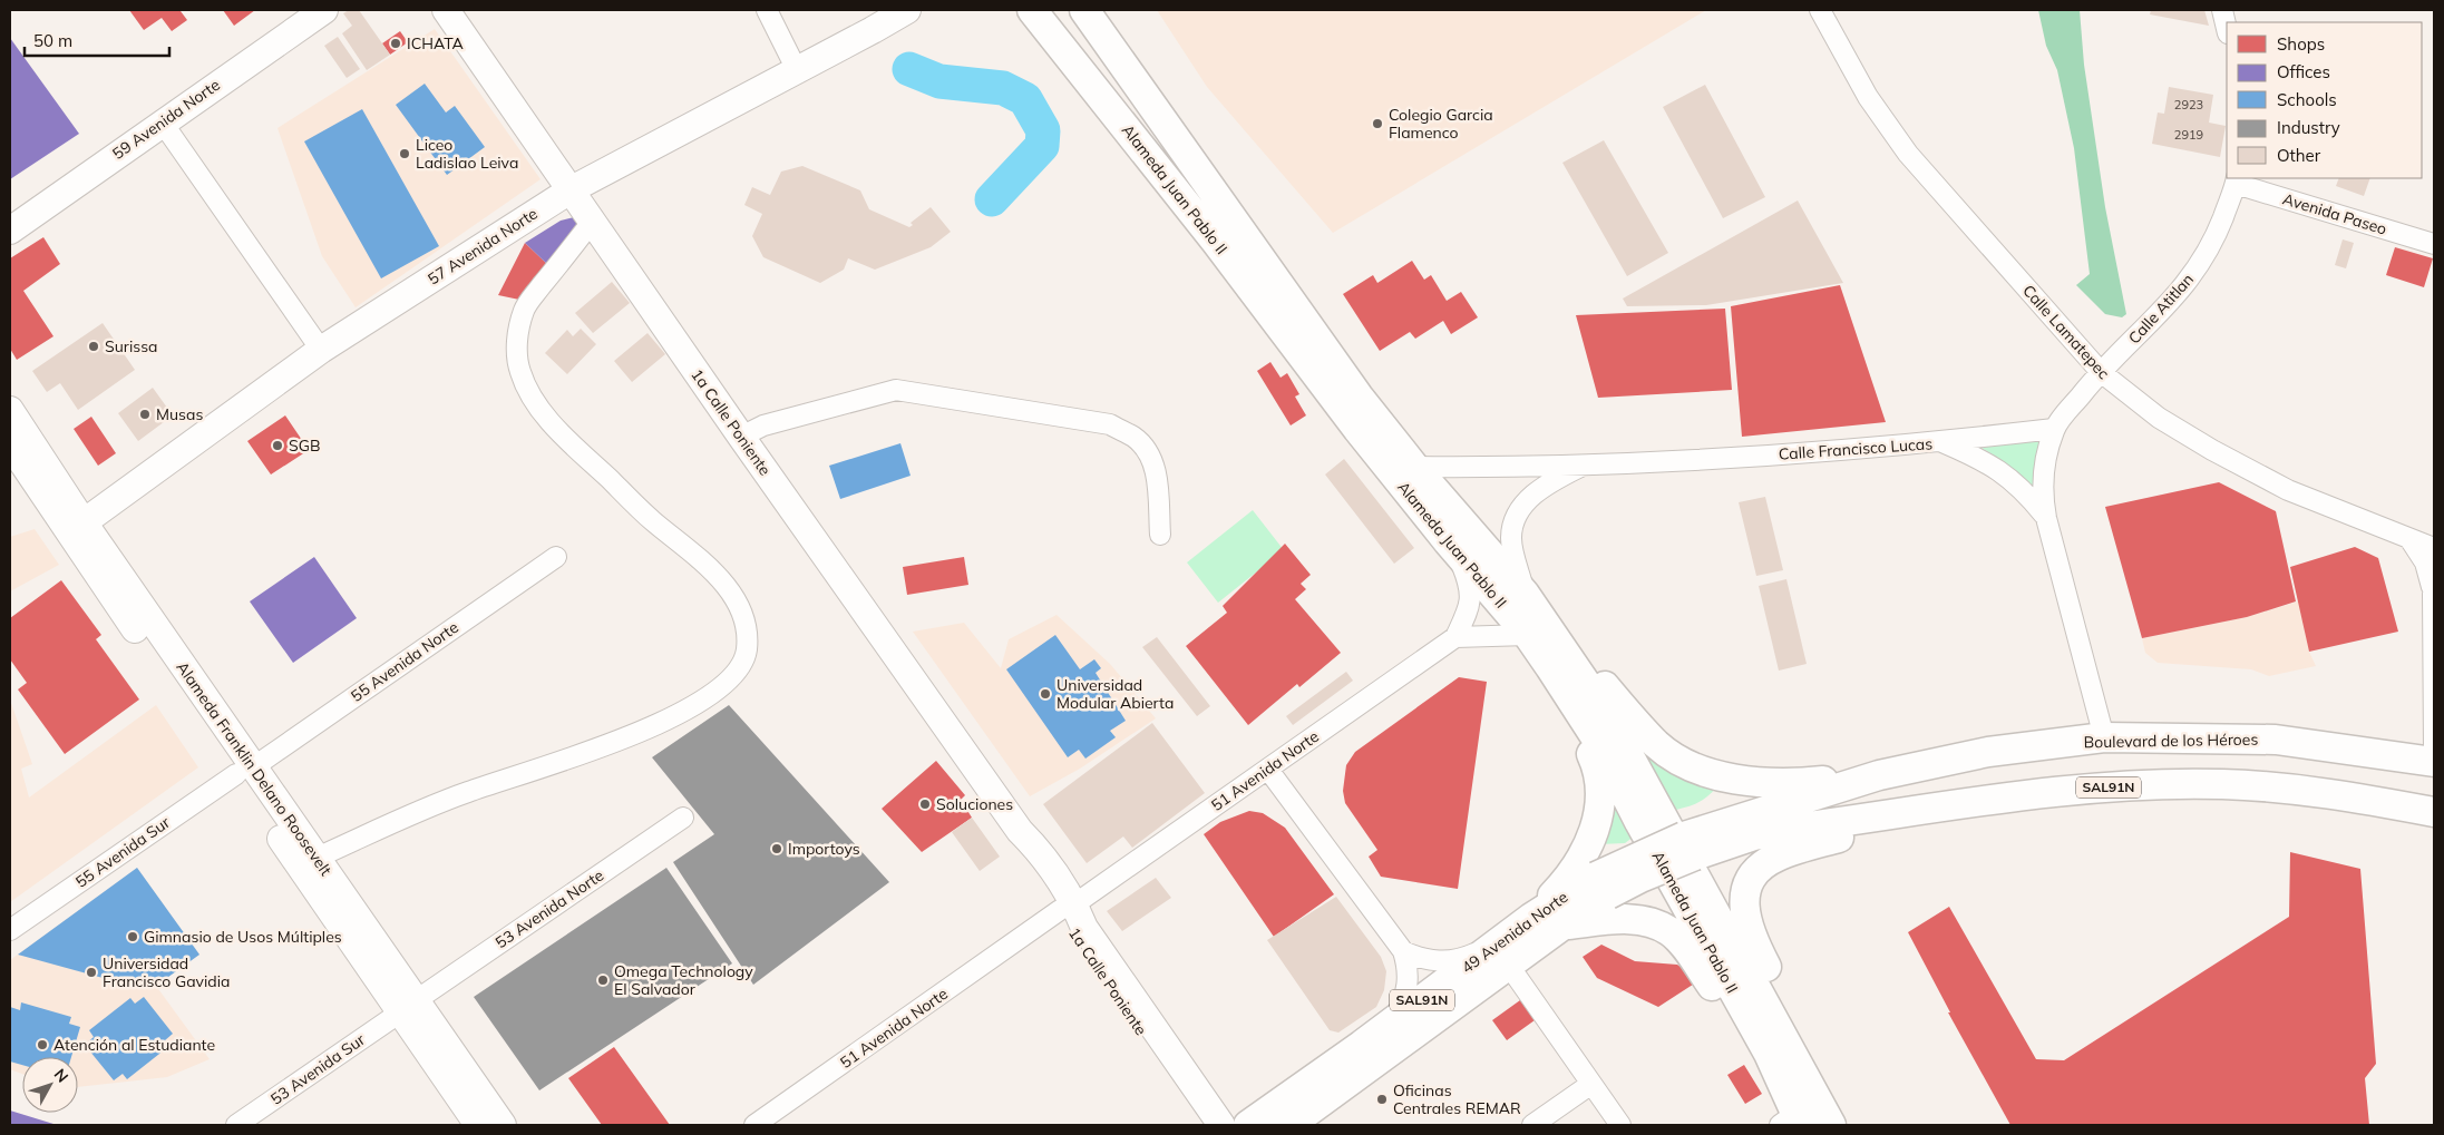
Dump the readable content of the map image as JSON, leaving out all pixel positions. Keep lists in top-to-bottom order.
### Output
{
  "streets": {
    "main road": [
      "59 Avenida Norte",
      "Alameda Juan Pablo II",
      "57 Avenida Norte",
      "1a Calle Poniente",
      "Boulevard de los Héroes",
      "Alameda Franklin Delano Roosevelt",
      "SAL91N",
      "49 Avenida Norte"
    ],
    "street": [
      "Avenida Paseo",
      "Calle Atitlan",
      "Calle Lamatepec",
      "Calle Francisco Lucas",
      "55 Avenida Norte",
      "51 Avenida Norte",
      "55 Avenida Sur",
      "53 Avenida Norte",
      "53 Avenida Sur"
    ]
  },
  "crossings": [
    ["Alameda Juan Pablo II", "Calle Francisco Lucas"],
    ["Avenida Paseo", "Calle Atitlan"],
    ["57 Avenida Norte", "1a Calle Poniente"],
    ["57 Avenida Norte", "Alameda Franklin Delano Roosevelt"],
    ["Calle Atitlan", "Calle Lamatepec"],
    ["1a Calle Poniente", "51 Avenida Norte"],
    ["1a Calle Poniente", "49 Avenida Norte"],
    ["55 Avenida Norte", "Alameda Franklin Delano Roosevelt"],
    ["55 Avenida Norte", "55 Avenida Sur"],
    ["Boulevard de los Héroes", "49 Avenida Norte"],
    ["Alameda Franklin Delano Roosevelt", "55 Avenida Sur"],
    ["Alameda Franklin Delano Roosevelt", "53 Avenida Norte"],
    ["Alameda Franklin Delano Roosevelt", "53 Avenida Sur"],
    ["53 Avenida Norte", "53 Avenida Sur"]
  ],
  "places": [
    "ICHATA",
    "Colegio Garcia Flamenco",
    "Liceo Ladislao Leiva",
    "Surissa",
    "Musas",
    "SGB",
    "Universidad Modular Abierta",
    "Soluciones",
    "Importoys",
    "Gimnasio de Usos Múltiples",
    "Universidad Francisco Gavidia",
    "Omega Technology El Salvador",
    "Atención al Estudiante",
    "Oficinas Centrales REMAR"
  ],
  "house_numbers": ["2923", "2919"],
  "legend": [
    "Shops",
    "Offices",
    "Schools",
    "Industry",
    "Other"
  ],
  "scale_bar": "50 m",
  "north": "top right"
}
